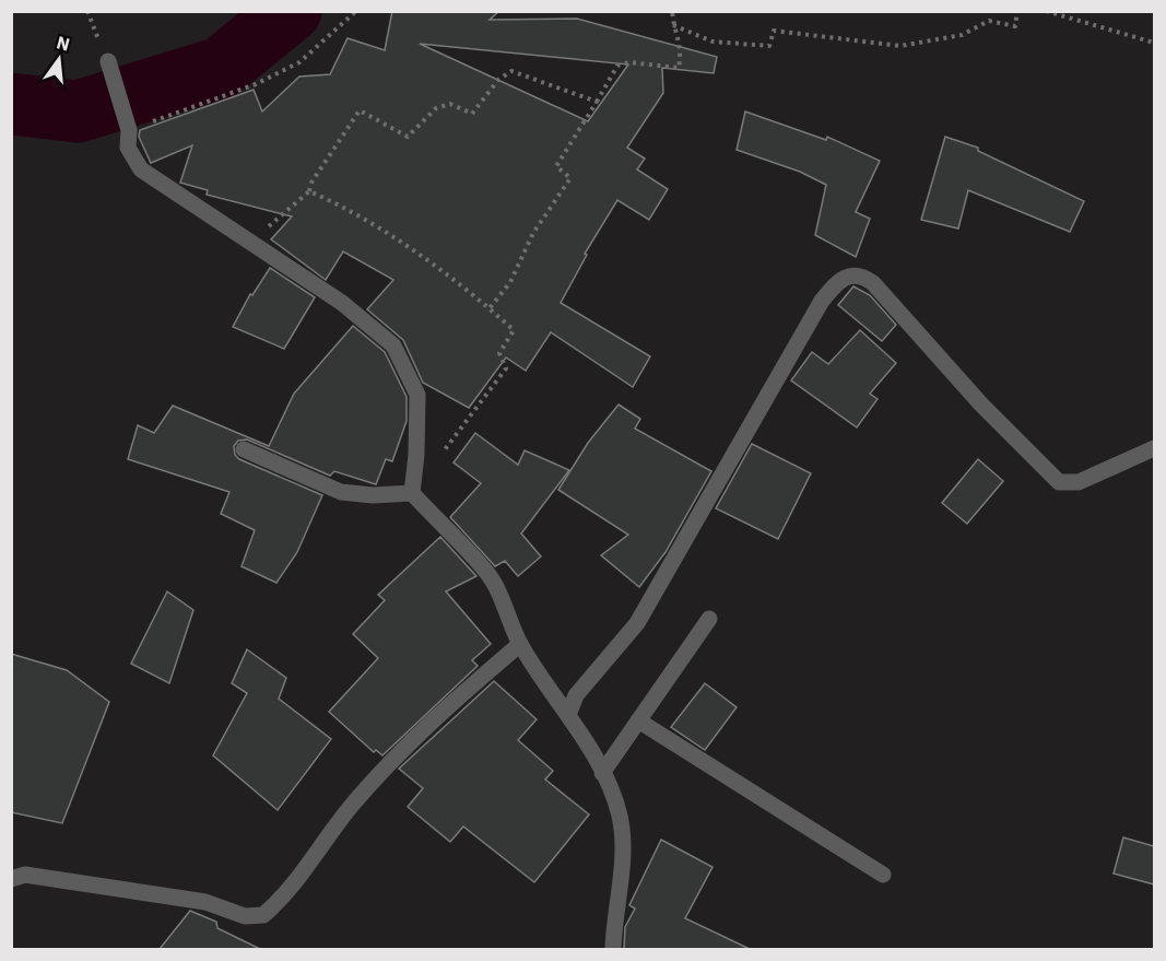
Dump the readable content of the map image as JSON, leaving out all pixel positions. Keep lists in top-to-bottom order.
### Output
{
  "north": "top"
}
